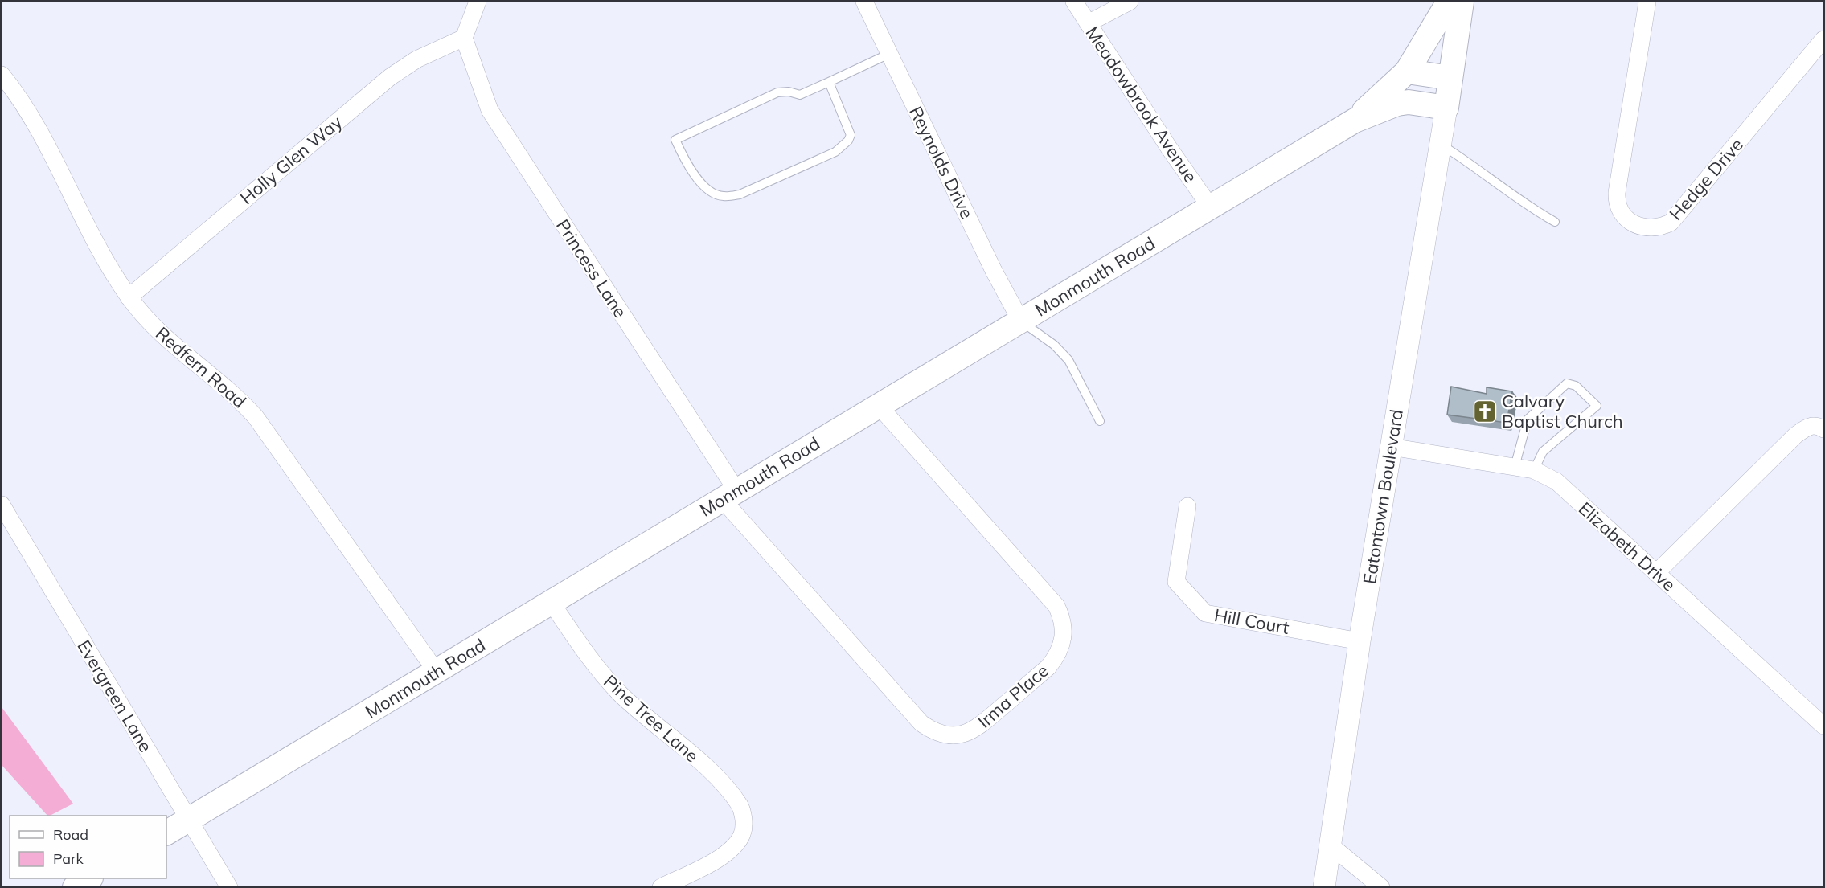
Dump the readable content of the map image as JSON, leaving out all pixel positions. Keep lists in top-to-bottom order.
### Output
{
  "streets": {
    "main road": ["Monmouth Road"],
    "street": [
      "Meadowbrook Avenue",
      "Holly Glen Way",
      "Reynolds Drive",
      "Hedge Drive",
      "Princess Lane",
      "Redfern Road",
      "Eatontown Boulevard",
      "Elizabeth Drive",
      "Hill Court",
      "Evergreen Lane",
      "Irma Place",
      "Pine Tree Lane"
    ]
  },
  "crossings": [
    ["Meadowbrook Avenue", "Monmouth Road"],
    ["Holly Glen Way", "Princess Lane"],
    ["Holly Glen Way", "Redfern Road"],
    ["Reynolds Drive", "Monmouth Road"],
    ["Princess Lane", "Monmouth Road"],
    ["Princess Lane", "Irma Place"],
    ["Monmouth Road", "Redfern Road"],
    ["Monmouth Road", "Eatontown Boulevard"],
    ["Monmouth Road", "Evergreen Lane"],
    ["Monmouth Road", "Irma Place"],
    ["Monmouth Road", "Pine Tree Lane"],
    ["Eatontown Boulevard", "Elizabeth Drive"],
    ["Eatontown Boulevard", "Hill Court"]
  ],
  "places": {
    "church": ["Calvary Baptist Church"]
  },
  "legend": ["Road", "Park"]
}
